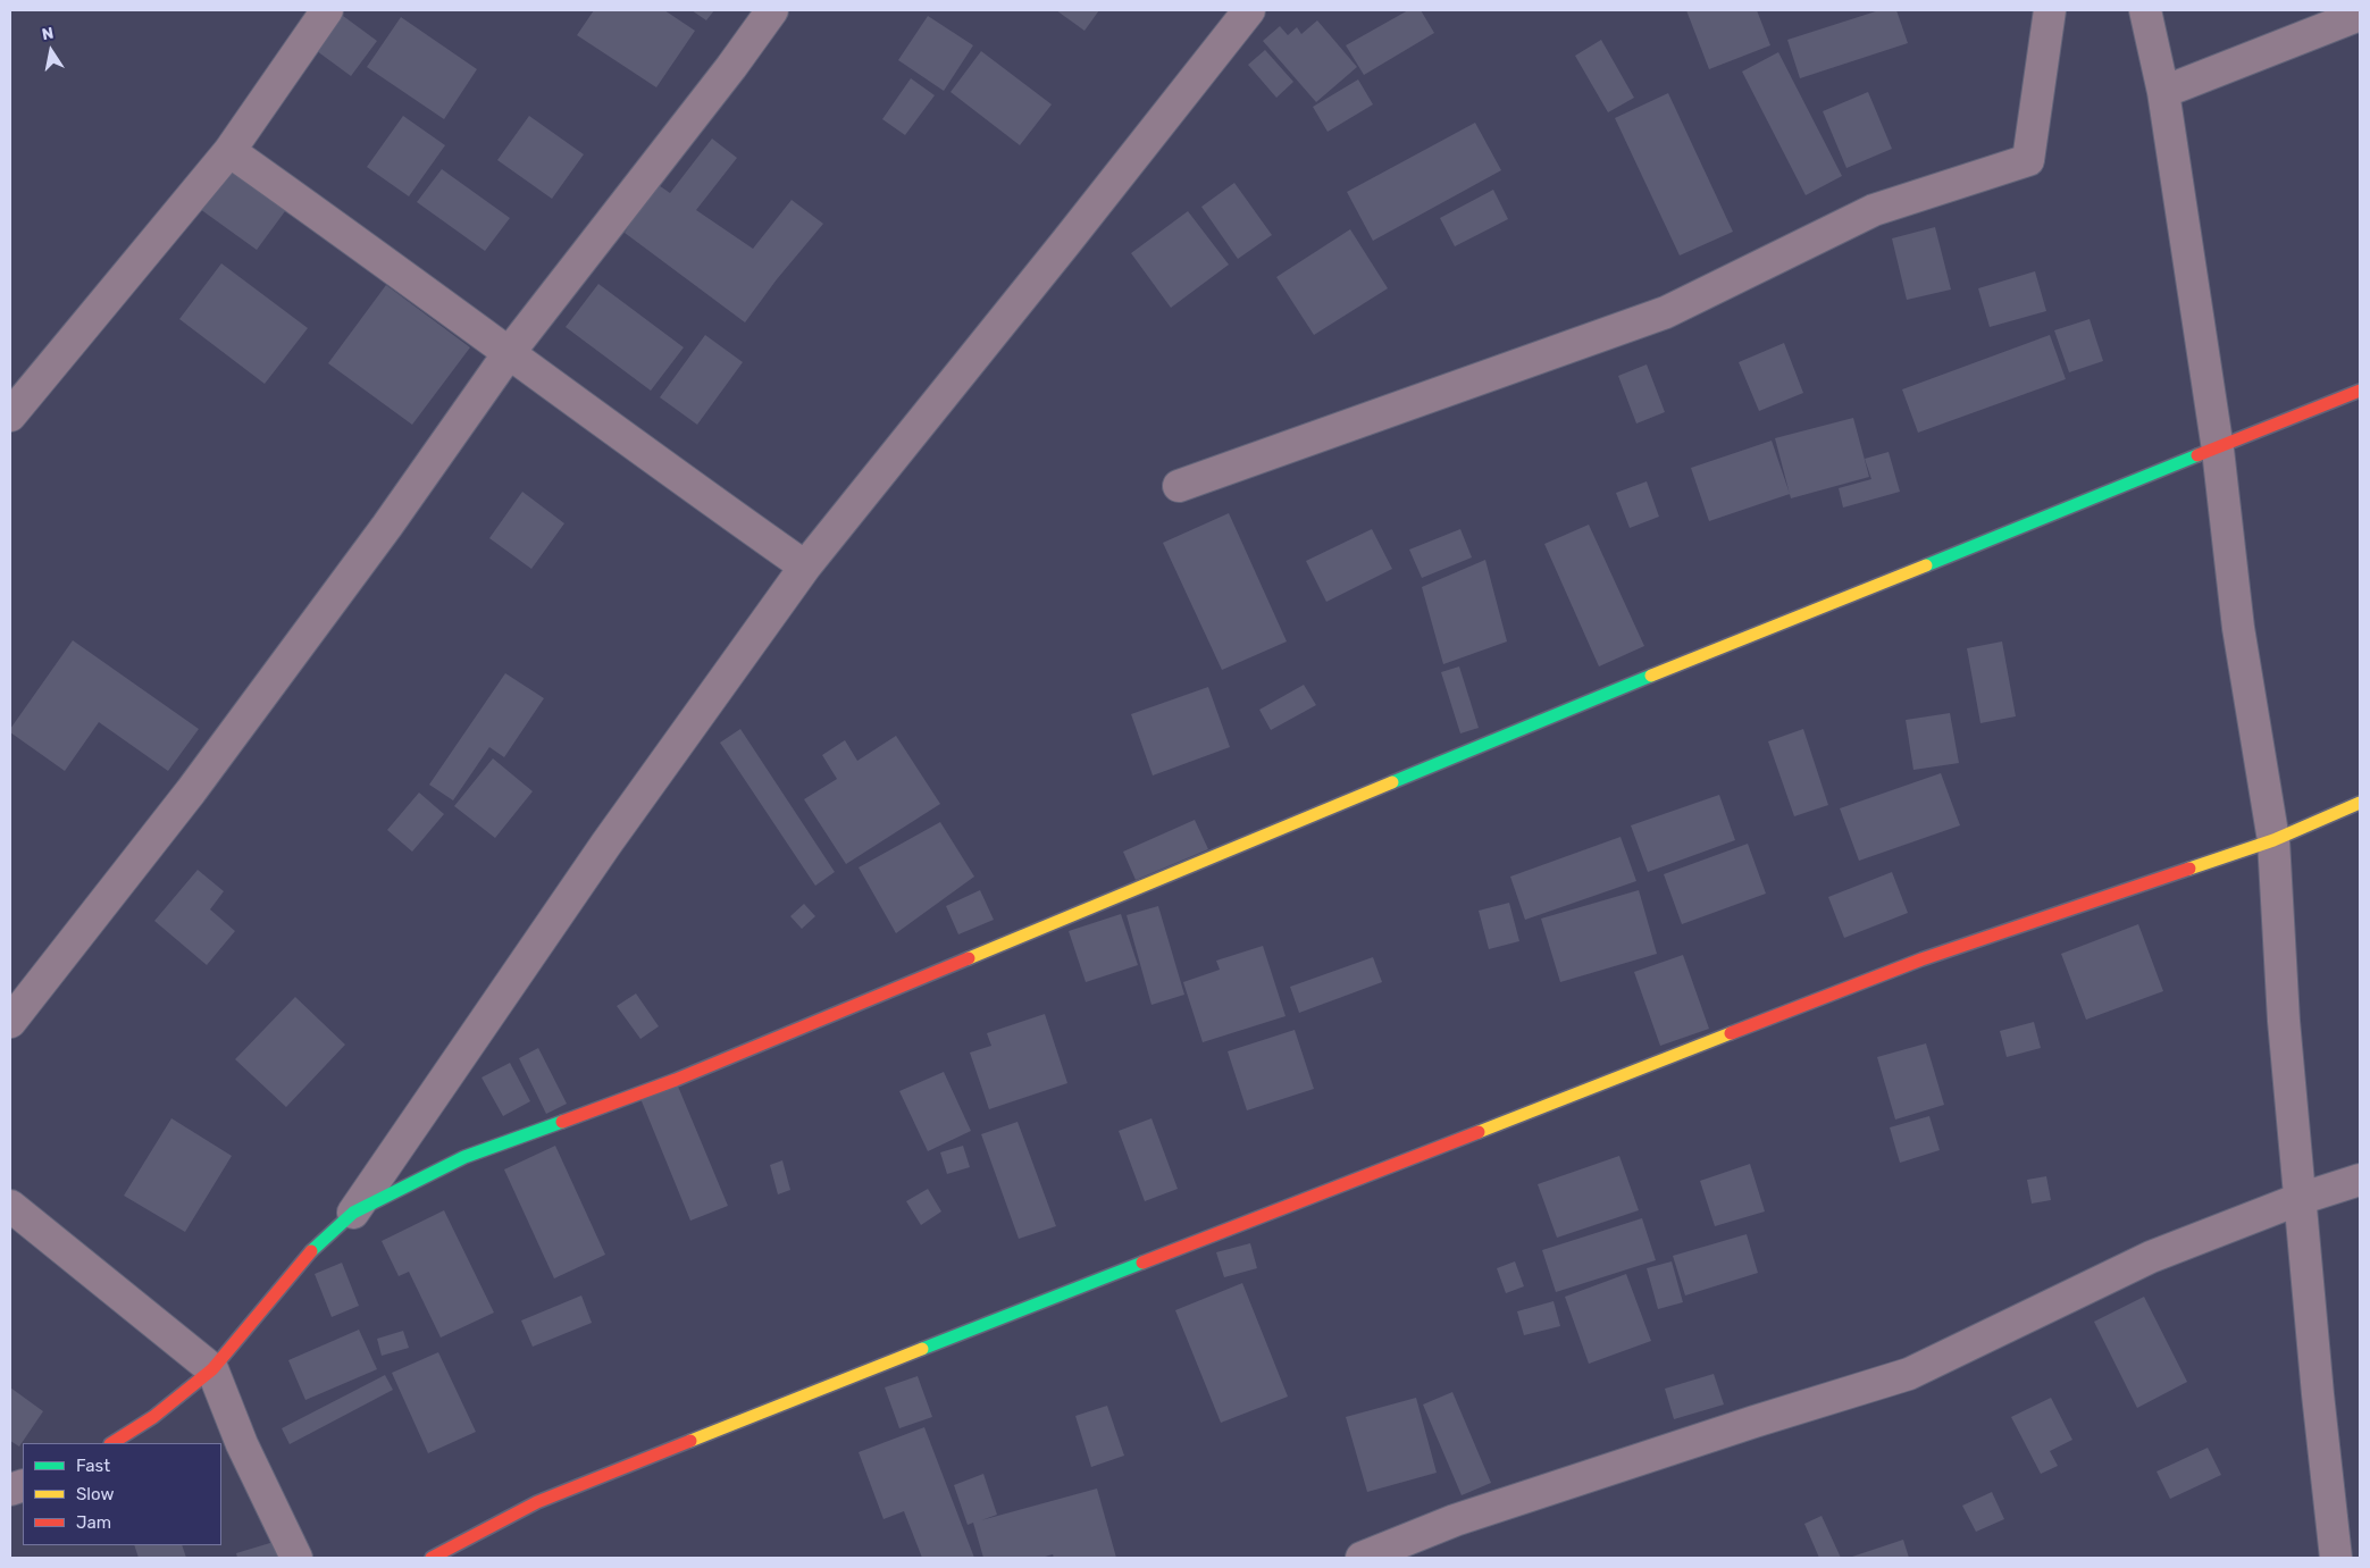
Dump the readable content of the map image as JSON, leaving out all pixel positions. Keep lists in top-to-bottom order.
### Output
{
  "legend": ["Fast", "Slow", "Jam"],
  "north": "top"
}
